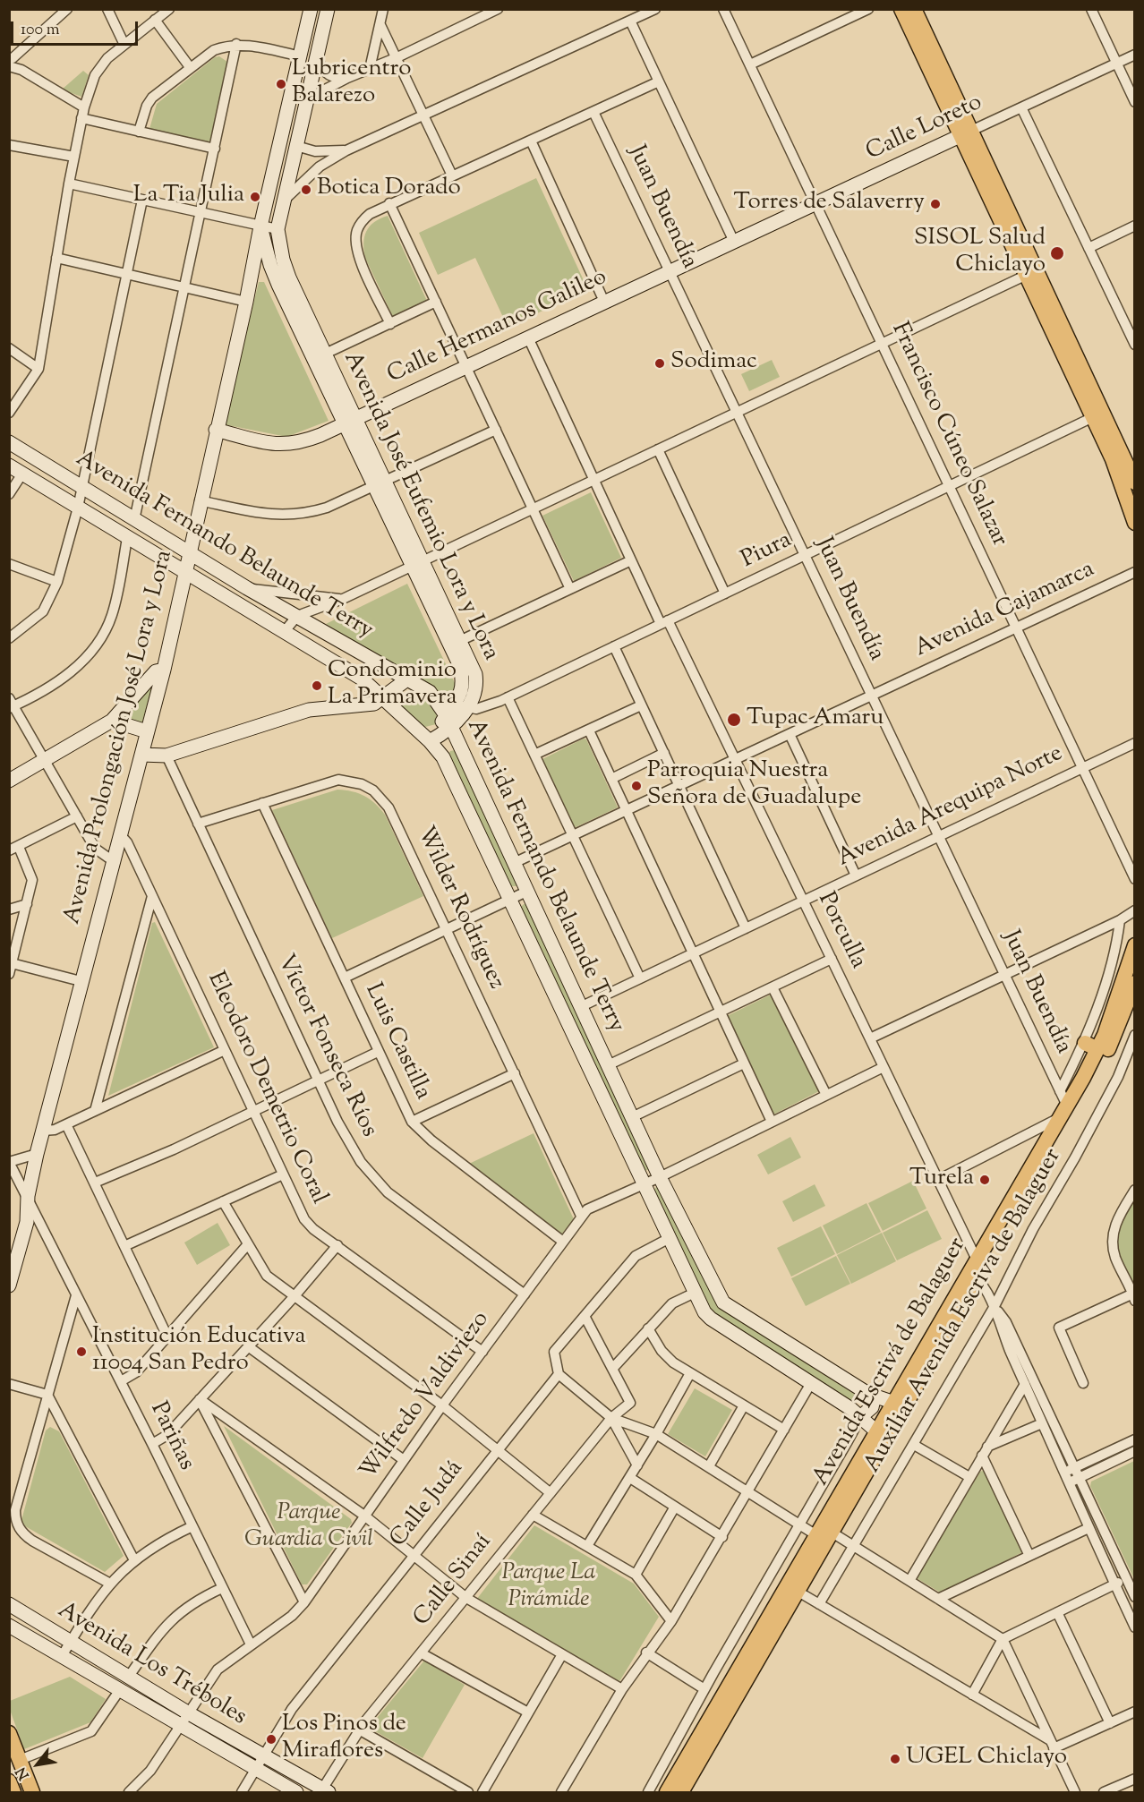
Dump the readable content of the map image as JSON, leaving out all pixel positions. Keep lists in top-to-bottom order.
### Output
{
  "streets": {
    "main road": [
      "Calle Loreto",
      "Calle Hermanos Galileo",
      "Avenida José Eufemio Lora y Lora",
      "Avenida Fernando Belaunde Terry",
      "Avenida Prolongación José Lora y Lora",
      "Avenida Escrivá de Balaguer",
      "Avenida Los Tréboles"
    ],
    "street": [
      "Juan Buendía",
      "Francisco Cúneo Salazar",
      "Piura",
      "Avenida Cajamarca",
      "Avenida Arequipa Norte",
      "Wilder Rodríguez",
      "Porculla",
      "Luis Castilla",
      "Víctor Fonseca Ríos",
      "Eleodoro Demetrio Coral",
      "Auxiliar Avenida Escriva de Balaguer",
      "Wilfredo Valdiviezo",
      "Pariñas",
      "Calle Judá",
      "Calle Sinaí"
    ]
  },
  "crossings": [
    ["Calle Loreto", "Calle Hermanos Galileo"],
    ["Calle Loreto", "Francisco Cúneo Salazar"],
    ["Juan Buendía", "Calle Hermanos Galileo"],
    ["Juan Buendía", "Piura"],
    ["Juan Buendía", "Avenida Cajamarca"],
    ["Juan Buendía", "Avenida Arequipa Norte"],
    ["Juan Buendía", "Avenida Escrivá de Balaguer"],
    ["Calle Hermanos Galileo", "Avenida José Eufemio Lora y Lora"],
    ["Calle Hermanos Galileo", "Avenida Prolongación José Lora y Lora"],
    ["Calle Hermanos Galileo", "Porculla"],
    ["Francisco Cúneo Salazar", "Piura"],
    ["Francisco Cúneo Salazar", "Avenida Cajamarca"],
    ["Francisco Cúneo Salazar", "Avenida Arequipa Norte"],
    ["Avenida José Eufemio Lora y Lora", "Avenida Fernando Belaunde Terry"],
    ["Avenida José Eufemio Lora y Lora", "Piura"],
    ["Avenida José Eufemio Lora y Lora", "Avenida Prolongación José Lora y Lora"],
    ["Avenida Fernando Belaunde Terry", "Avenida Cajamarca"],
    ["Avenida Fernando Belaunde Terry", "Avenida Prolongación José Lora y Lora"],
    ["Avenida Fernando Belaunde Terry", "Avenida Arequipa Norte"],
    ["Avenida Fernando Belaunde Terry", "Avenida Escrivá de Balaguer"],
    ["Avenida Fernando Belaunde Terry", "Wilfredo Valdiviezo"],
    ["Piura", "Porculla"],
    ["Avenida Cajamarca", "Porculla"],
    ["Avenida Prolongación José Lora y Lora", "Eleodoro Demetrio Coral"],
    ["Avenida Prolongación José Lora y Lora", "Pariñas"],
    ["Avenida Arequipa Norte", "Porculla"],
    ["Wilder Rodríguez", "Luis Castilla"],
    ["Wilder Rodríguez", "Víctor Fonseca Ríos"],
    ["Wilder Rodríguez", "Wilfredo Valdiviezo"],
    ["Porculla", "Avenida Escrivá de Balaguer"],
    ["Porculla", "Wilfredo Valdiviezo"],
    ["Luis Castilla", "Wilfredo Valdiviezo"],
    ["Víctor Fonseca Ríos", "Wilfredo Valdiviezo"],
    ["Eleodoro Demetrio Coral", "Wilfredo Valdiviezo"],
    ["Wilfredo Valdiviezo", "Pariñas"],
    ["Wilfredo Valdiviezo", "Avenida Los Tréboles"],
    ["Calle Judá", "Avenida Los Tréboles"],
    ["Calle Sinaí", "Avenida Los Tréboles"]
  ],
  "parks": ["Parque Guardia Civil", "Parque La Pirámide"],
  "places": [
    "Lubricentro Balarezo",
    "Botica Dorado",
    "La Tia Julia",
    "Torres de Salaverry",
    "SISOL Salud Chiclayo",
    "Sodimac",
    "Condominio La Primavera",
    "Tupac Amaru",
    "Parroquia Nuestra Señora de Guadalupe",
    "Turela",
    "Institución Educativa 11004 San Pedro",
    "Los Pinos de Miraflores",
    "UGEL Chiclayo"
  ],
  "scale_bar": "100 m",
  "north": "bottom left"
}
